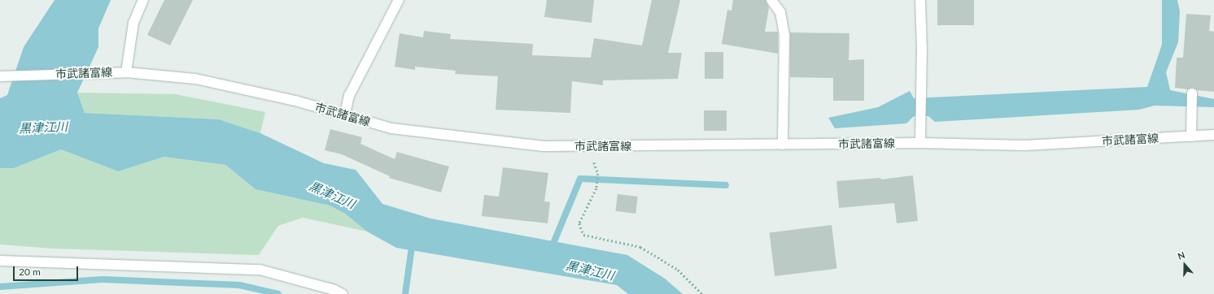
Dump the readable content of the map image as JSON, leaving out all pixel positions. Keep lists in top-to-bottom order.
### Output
{
  "streets": {
    "main road": ["市武諸富線"]
  },
  "water": ["黒津江川"],
  "scale_bar": "20 m",
  "north": "top"
}
